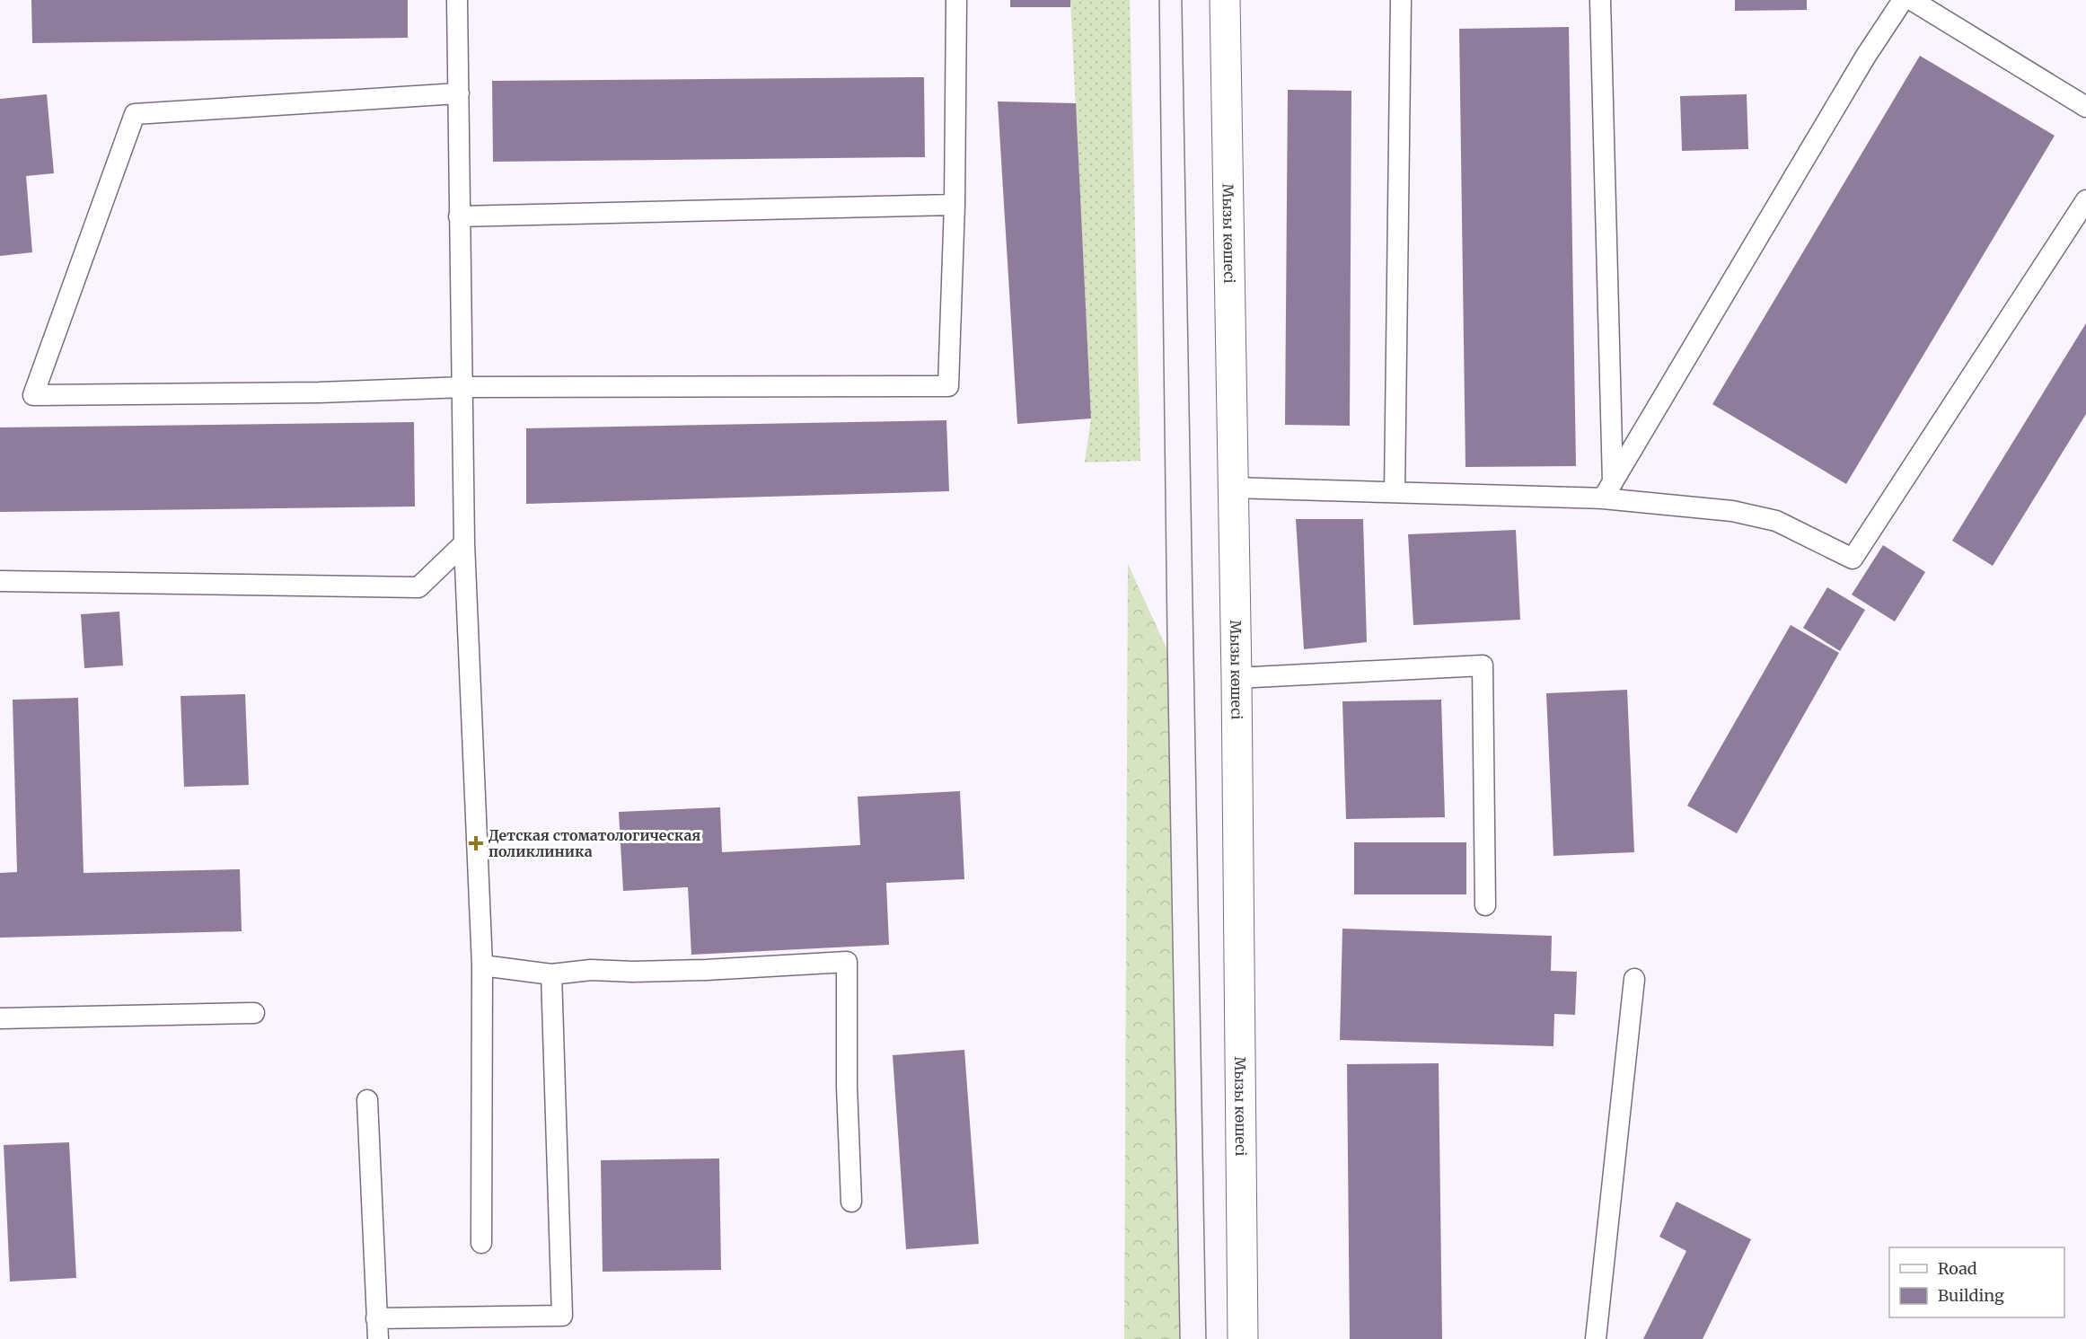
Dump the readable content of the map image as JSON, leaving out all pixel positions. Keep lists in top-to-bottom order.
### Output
{
  "streets": {
    "main road": ["Мызы көшесі"]
  },
  "places": {
    "health": ["Детская стоматологическая поликлиника"]
  },
  "legend": ["Road", "Building"]
}
